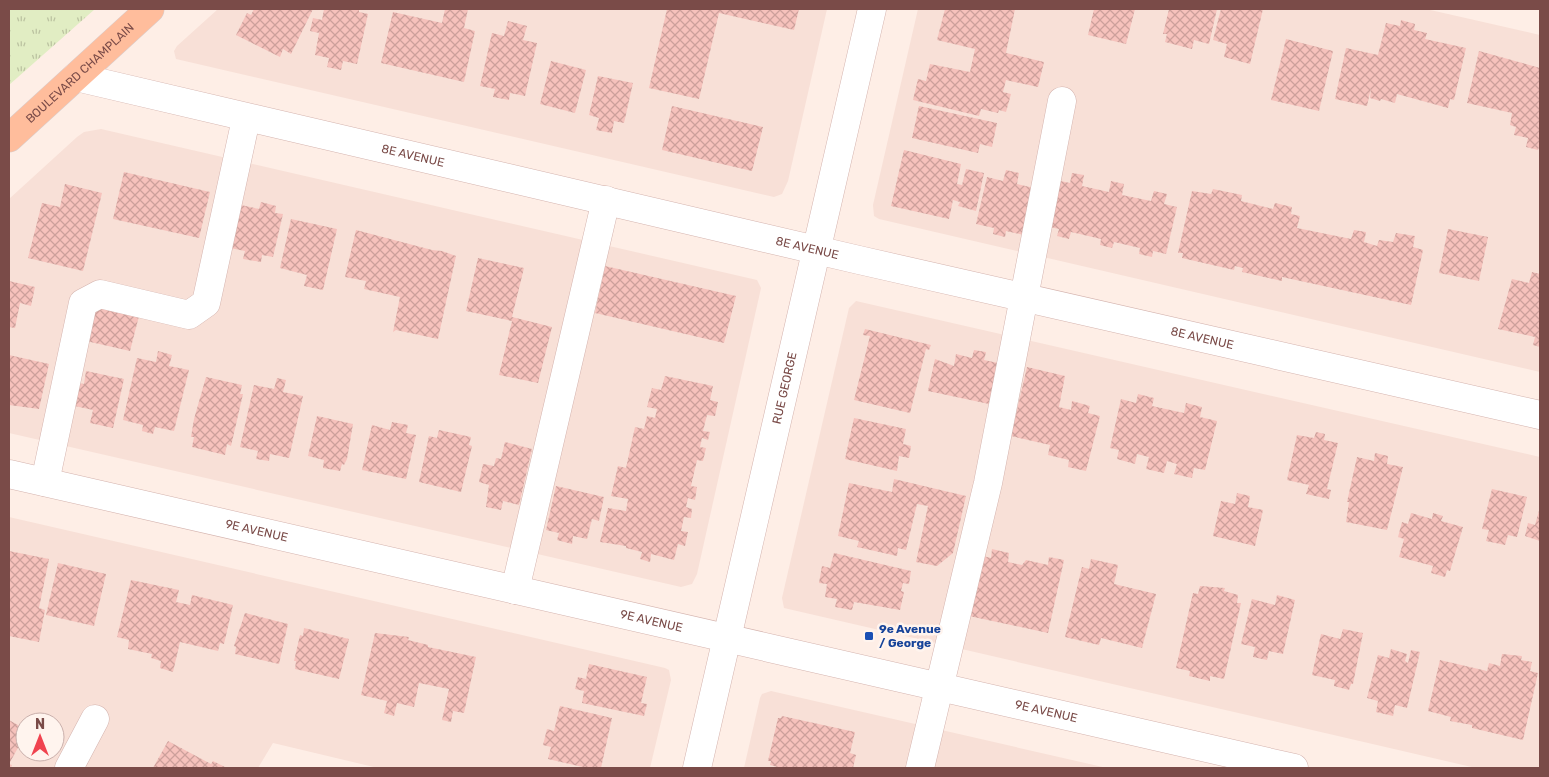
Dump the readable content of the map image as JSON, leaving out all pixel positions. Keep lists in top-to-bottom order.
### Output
{
  "streets": {
    "main road": ["BOULEVARD CHAMPLAIN"],
    "street": ["8E AVENUE", "RUE GEORGE", "9E AVENUE"]
  },
  "crossings": [
    ["BOULEVARD CHAMPLAIN", "8E AVENUE"],
    ["8E AVENUE", "RUE GEORGE"],
    ["RUE GEORGE", "9E AVENUE"]
  ],
  "places": {
    "transit": ["9e Avenue / George"]
  },
  "north": "top"
}
